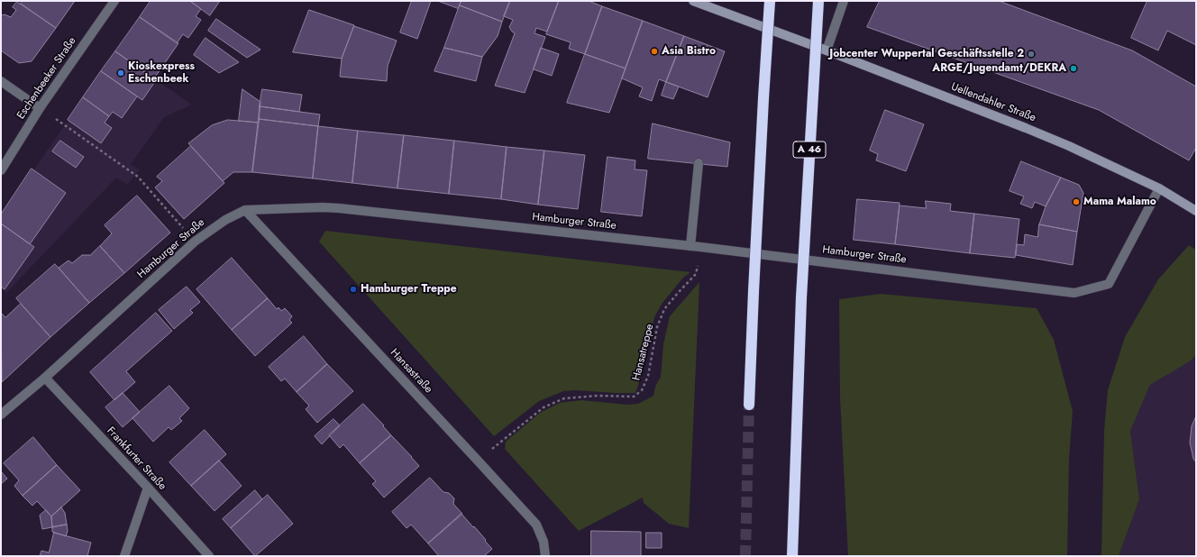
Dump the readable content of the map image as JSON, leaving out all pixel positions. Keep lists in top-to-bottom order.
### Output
{
  "streets": {
    "highway": ["A 46"],
    "main road": ["Uellendahler Straße"],
    "street": [
      "Eschenbeeker Straße",
      "Hamburger Straße",
      "Hansastraße",
      "Frankfurter Straße"
    ],
    "path": ["Hansatreppe"]
  },
  "crossings": [
    ["Uellendahler Straße", "Hamburger Straße"],
    ["Hamburger Straße", "Hansastraße"],
    ["Hamburger Straße", "Frankfurter Straße"],
    ["Hansatreppe", "Hansastraße"]
  ],
  "places": [
    "Asia Bistro",
    "Jobcenter Wuppertal Geschäftsstelle 2",
    "ARGE/Jugendamt/DEKRA",
    "Kioskexpress Eschenbeek",
    "Mama Malamo",
    "Hamburger Treppe"
  ]
}
